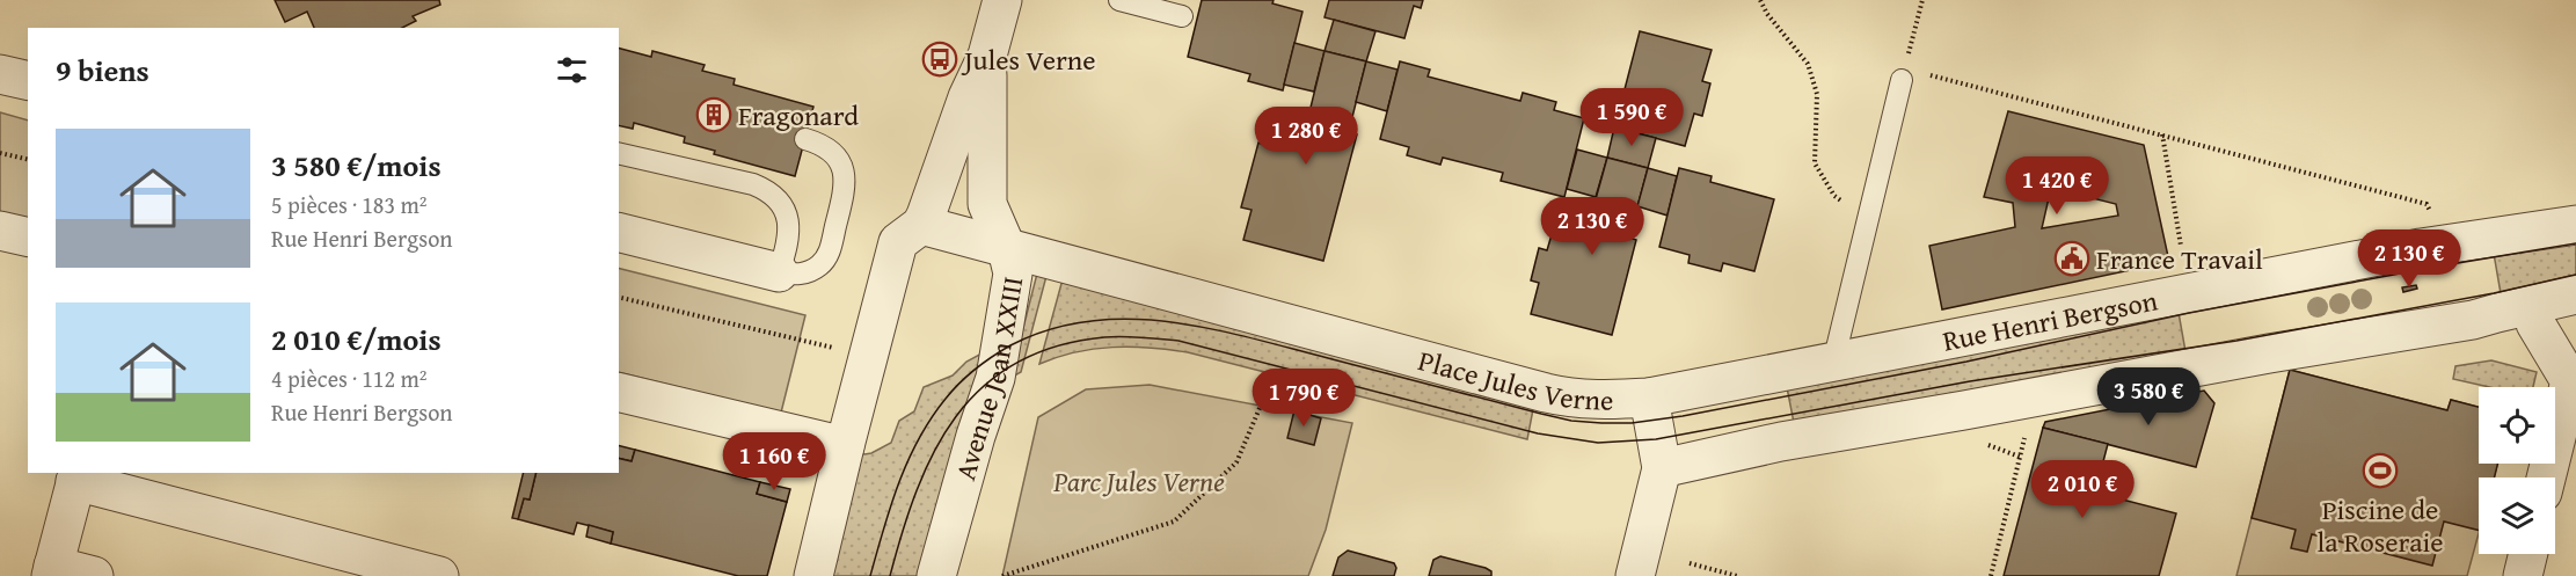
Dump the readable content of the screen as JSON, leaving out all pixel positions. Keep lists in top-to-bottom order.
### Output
{
  "streets": {
    "street": ["Rue Henri Bergson", "Place Jules Verne", "Avenue Jean XXIII"]
  },
  "crossings": [
    ["Rue Henri Bergson", "Place Jules Verne"],
    ["Place Jules Verne", "Avenue Jean XXIII"]
  ],
  "parks": ["Parc Jules Verne"],
  "places": {
    "bus stop": ["Jules Verne"],
    "building": ["Fragonard"],
    "public building": ["France Travail"],
    "sports": ["Piscine de la Roseraie"]
  },
  "page": {
    "heading": "9 biens",
    "price": [
      "1 590 €",
      "1 280 €",
      "1 420 €",
      "2 130 €",
      "2 130 €",
      "3 580 €",
      "1 790 €",
      "1 160 €",
      "2 010 €"
    ],
    "list": [
      {
        "name": "3 580 €/mois",
        "note": "5 pièces · 183 m² · Rue Henri Bergson"
      },
      {
        "name": "2 010 €/mois",
        "note": "4 pièces · 112 m² · Rue Henri Bergson"
      }
    ]
  }
}
